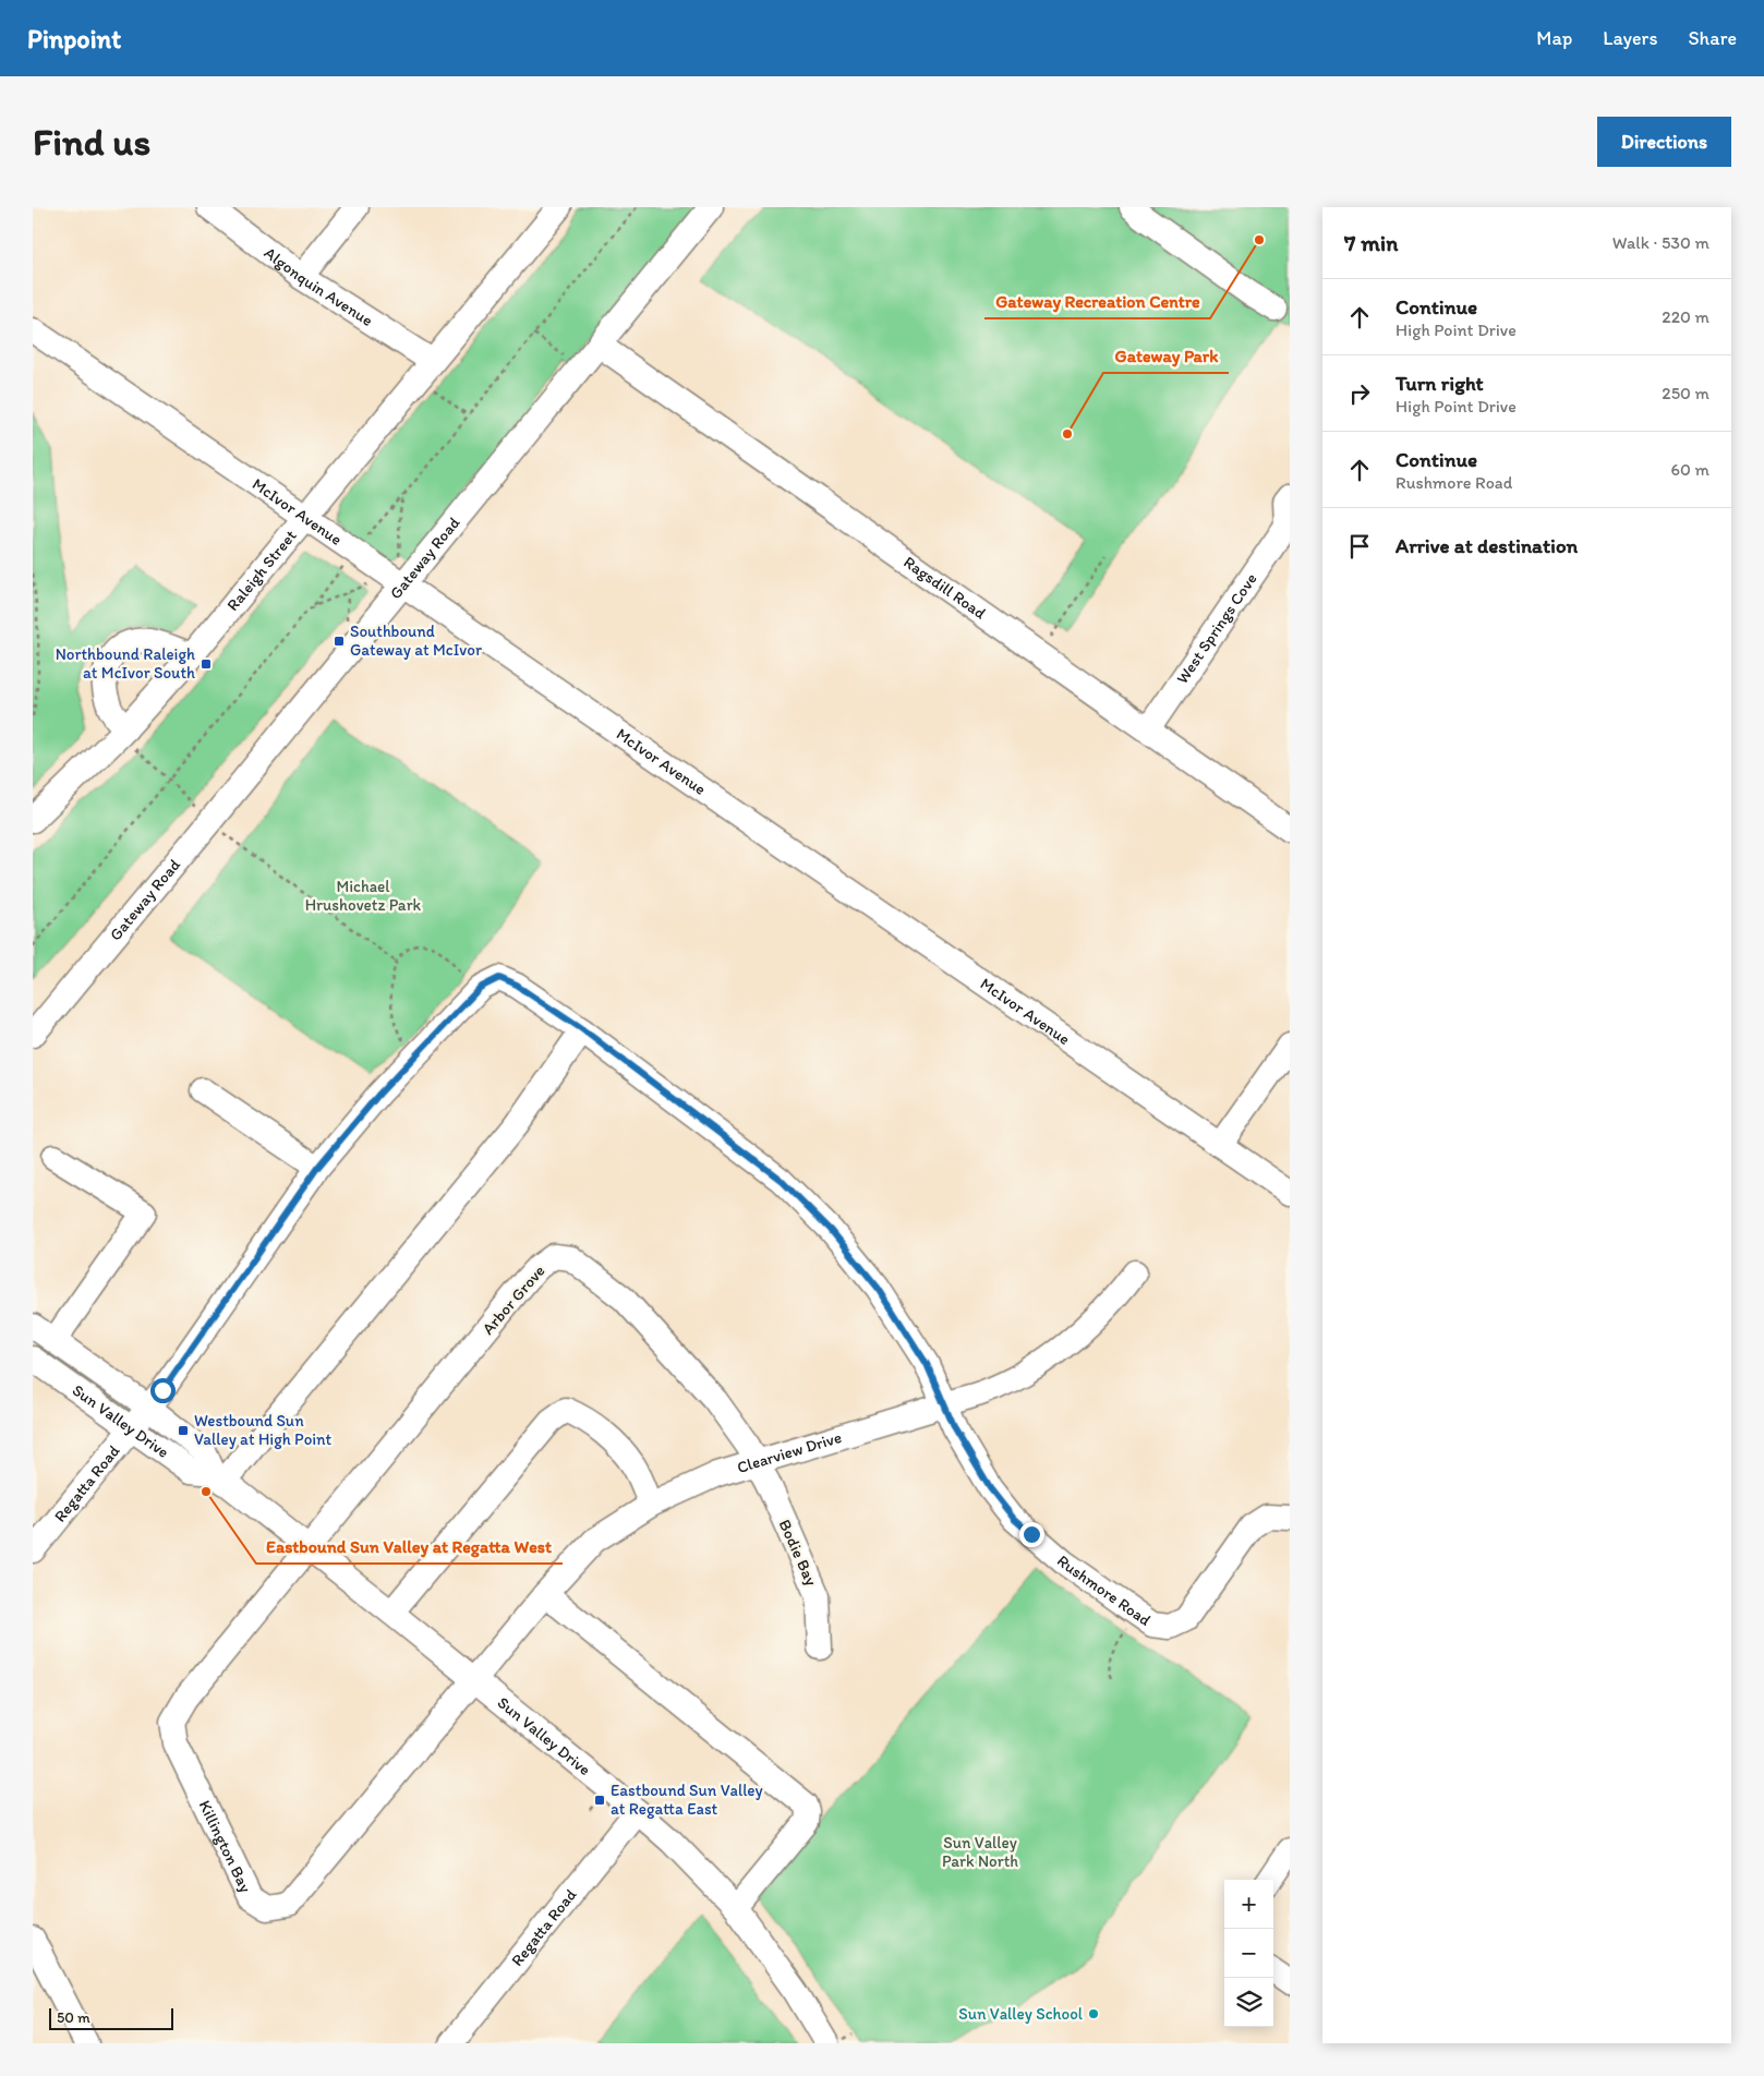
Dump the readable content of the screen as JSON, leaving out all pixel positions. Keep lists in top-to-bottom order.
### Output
{
  "streets": {
    "street": [
      "Algonquin Avenue",
      "McIvor Avenue",
      "Gateway Road",
      "Raleigh Street",
      "Ragsdill Road",
      "West Springs Cove",
      "Arbor Grove",
      "Sun Valley Drive",
      "Clearview Drive",
      "Regatta Road",
      "Bodie Bay",
      "Rushmore Road",
      "Killington Bay"
    ]
  },
  "crossings": [
    ["Algonquin Avenue", "Raleigh Street"],
    ["McIvor Avenue", "Gateway Road"],
    ["McIvor Avenue", "Raleigh Street"],
    ["Gateway Road", "Ragsdill Road"],
    ["Ragsdill Road", "West Springs Cove"],
    ["Arbor Grove", "Sun Valley Drive"],
    ["Arbor Grove", "Clearview Drive"],
    ["Arbor Grove", "Bodie Bay"],
    ["Arbor Grove", "Killington Bay"],
    ["Sun Valley Drive", "Clearview Drive"],
    ["Sun Valley Drive", "Regatta Road"],
    ["Sun Valley Drive", "Killington Bay"],
    ["Clearview Drive", "Bodie Bay"],
    ["Clearview Drive", "Rushmore Road"],
    ["Clearview Drive", "Killington Bay"],
    ["Regatta Road", "Rushmore Road"]
  ],
  "parks": ["Michael Hrushovetz Park", "Sun Valley Park North"],
  "places": {
    "other": [
      "Gateway Recreation Centre",
      "Gateway Park",
      "Eastbound Sun Valley at Regatta West",
      "Sun Valley School"
    ],
    "transit": [
      "Southbound Gateway at McIvor",
      "Northbound Raleigh at McIvor South",
      "Westbound Sun Valley at High Point",
      "Eastbound Sun Valley at Regatta East"
    ]
  },
  "scale_bar": "50 m",
  "page": {
    "header": "Pinpoint",
    "nav": ["Map", "Layers", "Share"],
    "buttons": "Directions",
    "title": "Find us",
    "heading": ["7 min", "Walk · 530 m"],
    "list": [
      ["Continue", "High Point Drive", "220 m"],
      ["Turn right", "High Point Drive", "250 m"],
      ["Continue", "Rushmore Road", "60 m"],
      "Arrive at destination"
    ],
    "map_buttons": ["+", "−"],
    "scale": "50 m"
  }
}
